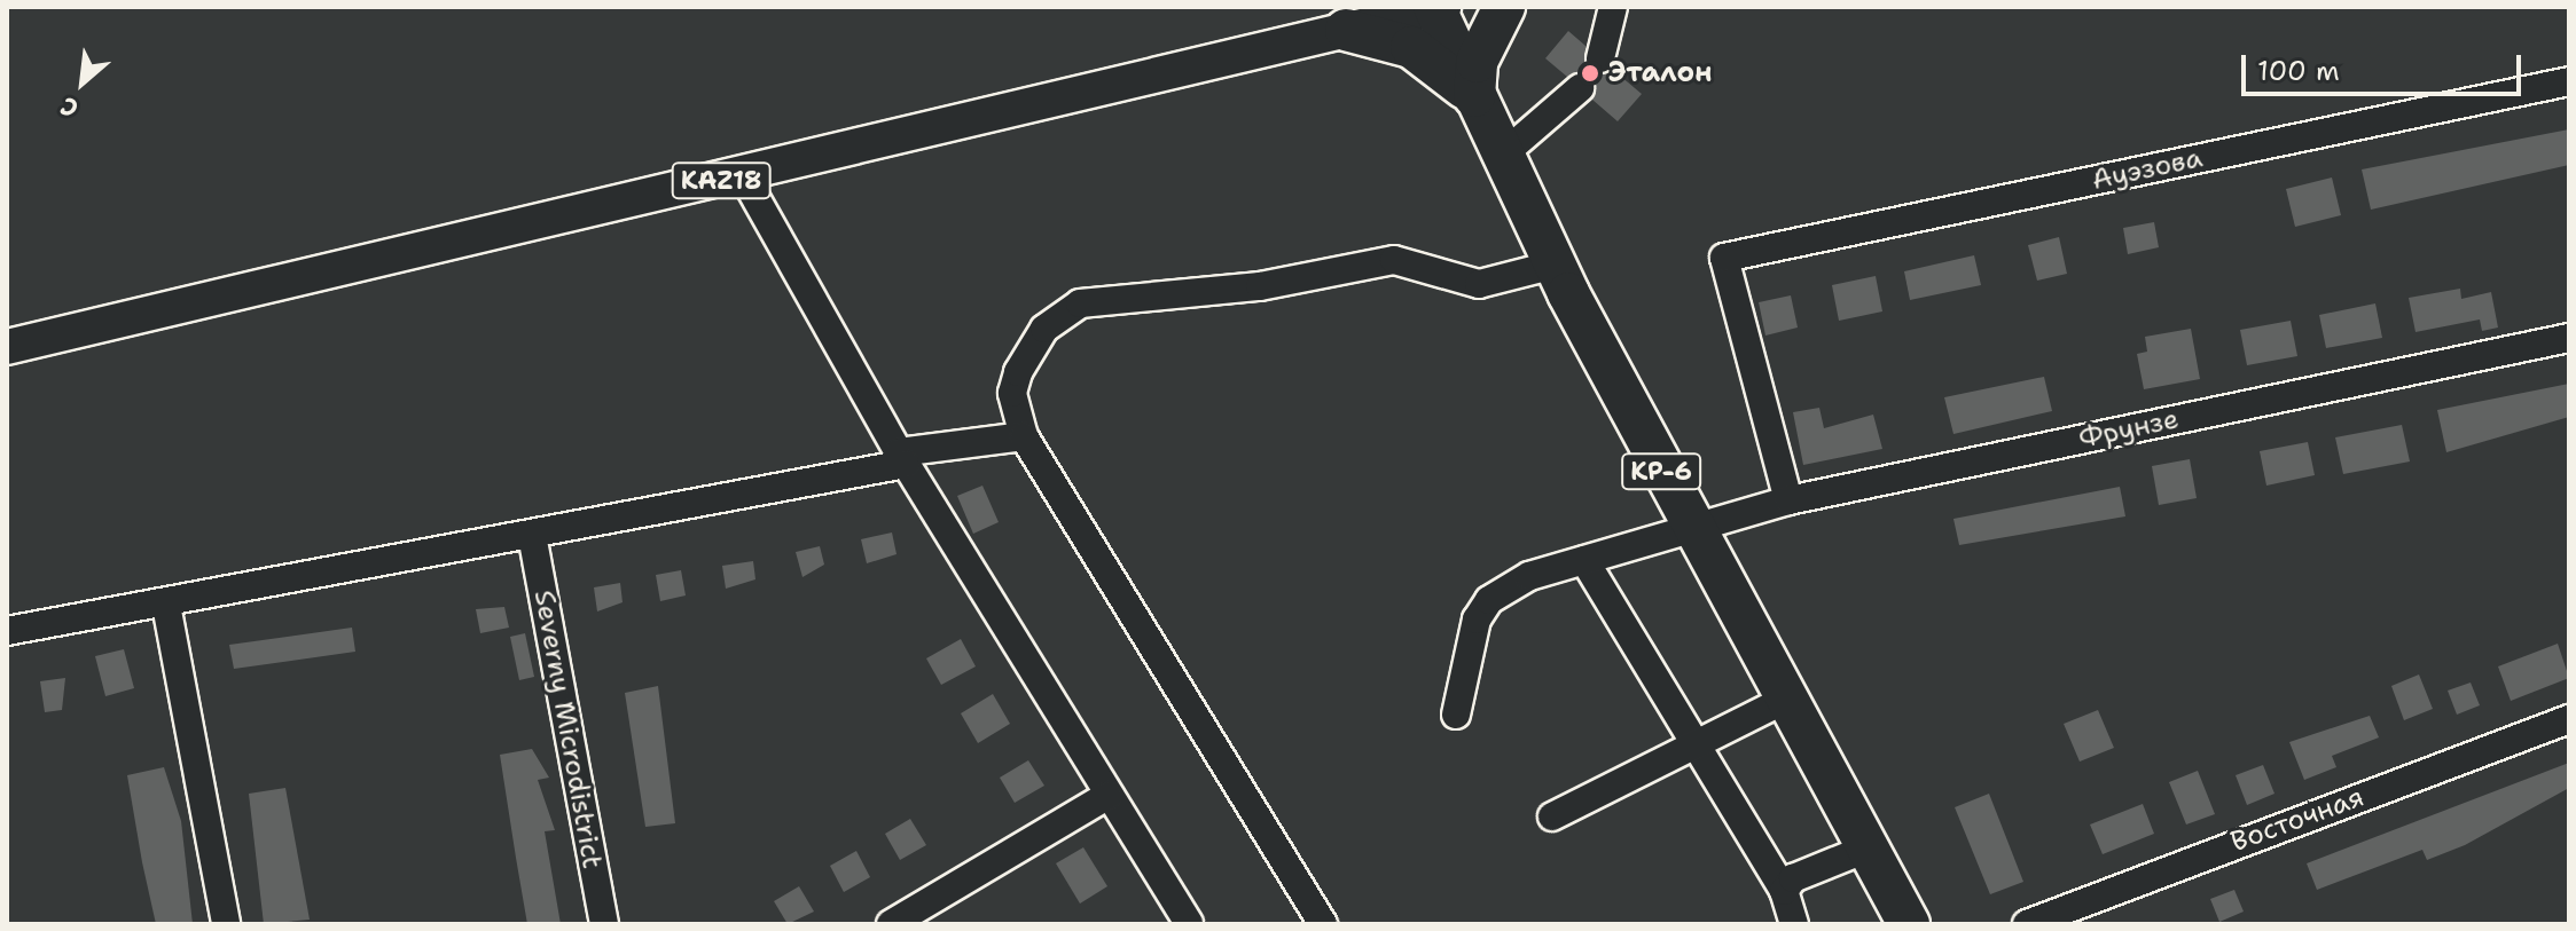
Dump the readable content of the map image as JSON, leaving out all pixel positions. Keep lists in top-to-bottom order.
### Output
{
  "streets": {
    "highway": ["KP-6"],
    "main road": ["KAZ18"],
    "street": [
      "Ауэзова",
      "Фрунзе",
      "Severny Microdistrict",
      "Восточная"
    ]
  },
  "crossings": [
    ["Ауэзова", "Фрунзе"],
    ["KAZ18", "KP-6"],
    ["Фрунзе", "KP-6"]
  ],
  "places": ["Эталон"],
  "scale_bar": "100 m",
  "north": "bottom left"
}
